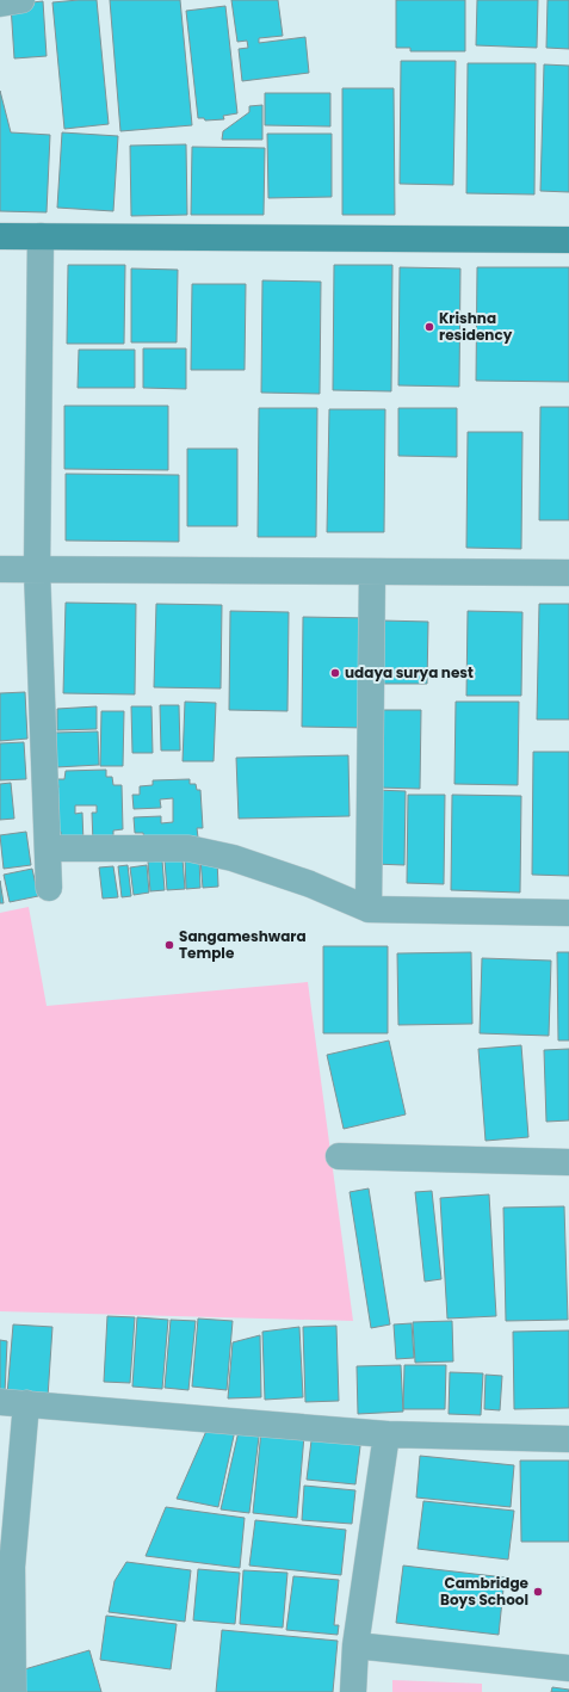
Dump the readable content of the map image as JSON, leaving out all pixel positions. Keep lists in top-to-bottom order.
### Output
{
  "places": [
    "Krishna residency",
    "udaya surya nest",
    "Sangameshwara Temple",
    "Cambridge Boys School"
  ]
}
